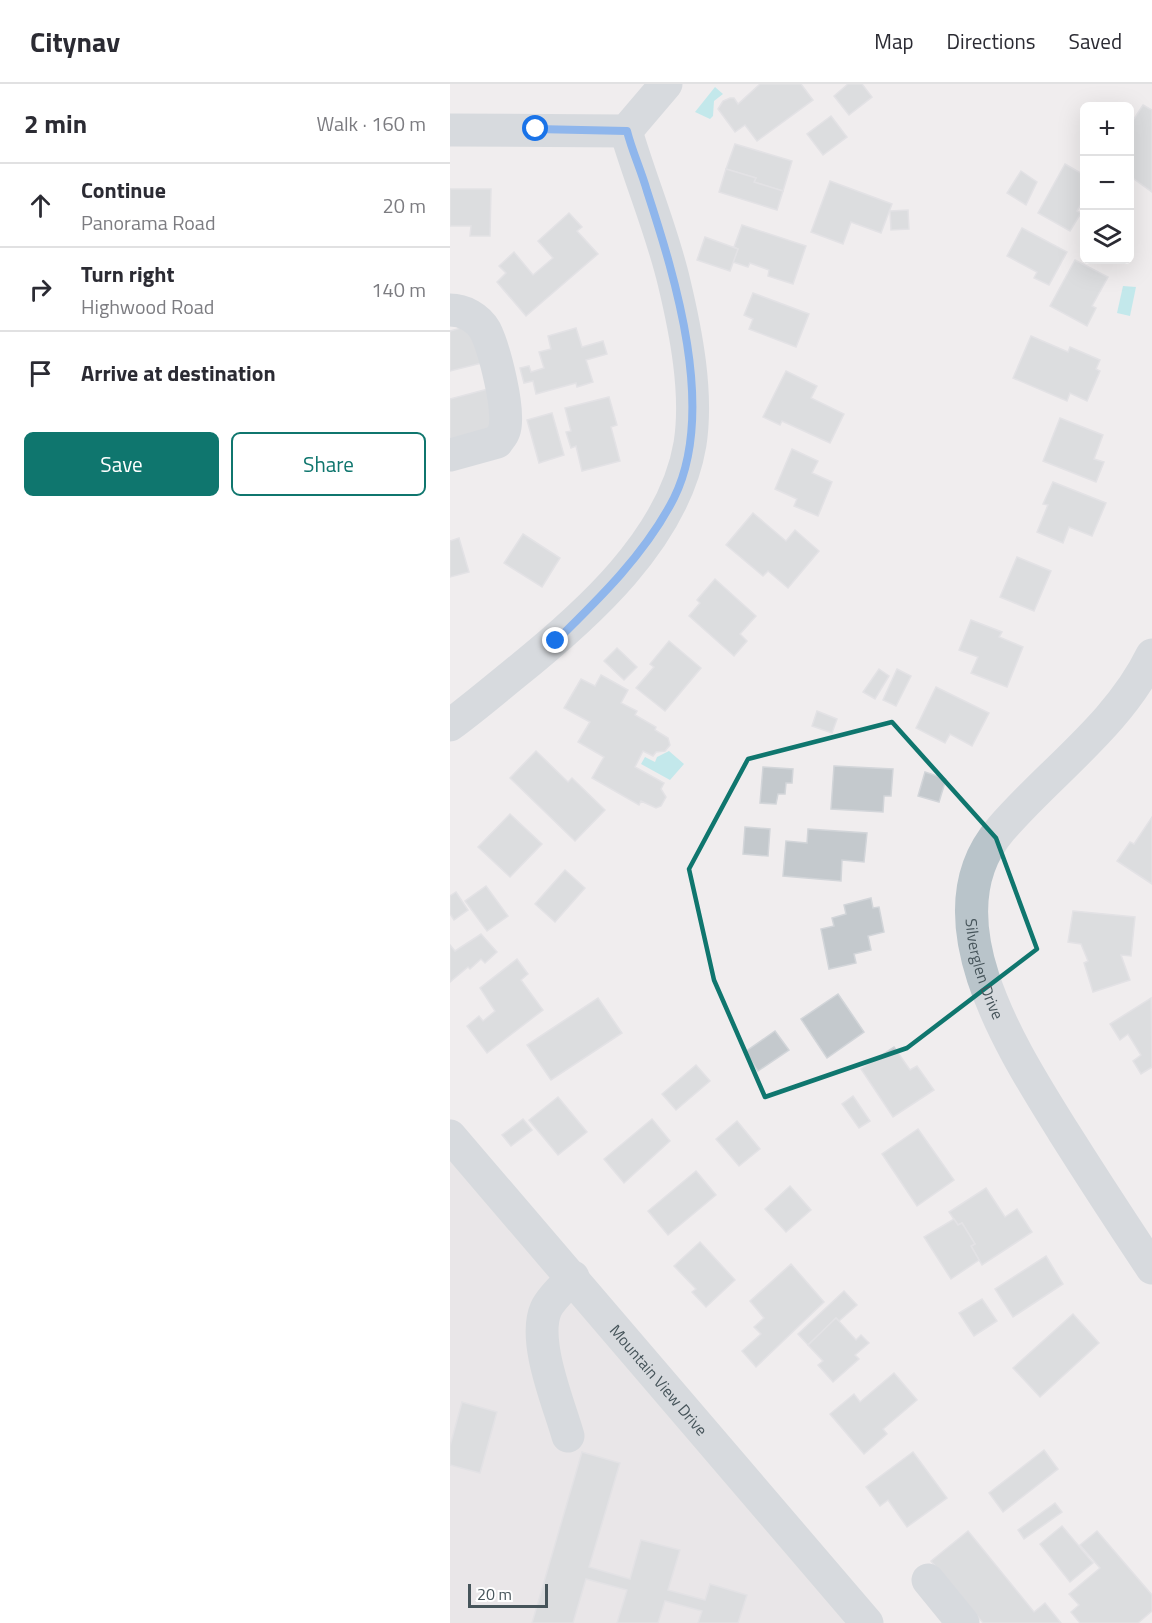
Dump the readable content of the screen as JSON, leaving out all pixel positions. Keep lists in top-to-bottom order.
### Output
{
  "streets": {
    "street": ["Silverglen Drive", "Mountain View Drive"]
  },
  "scale_bar": "20 m",
  "page": {
    "header": "Citynav",
    "nav": ["Map", "Directions", "Saved"],
    "heading": ["2 min", "Walk · 160 m"],
    "map_buttons": ["+", "−"],
    "list": [
      ["Continue", "Panorama Road", "20 m"],
      ["Turn right", "Highwood Road", "140 m"],
      "Arrive at destination"
    ],
    "buttons": ["Save", "Share"],
    "scale": "20 m"
  }
}
